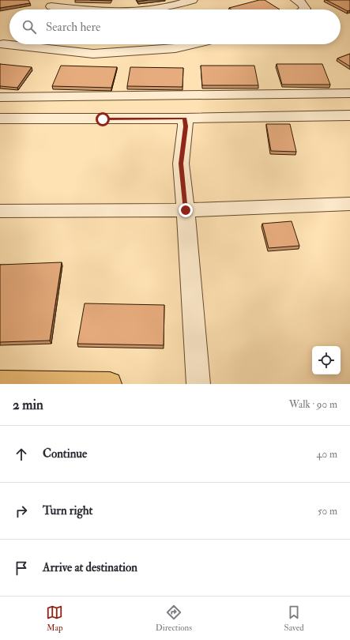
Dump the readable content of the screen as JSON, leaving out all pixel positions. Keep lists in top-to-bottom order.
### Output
{
  "page": {
    "search": "Search here",
    "heading": ["2 min", "Walk · 90 m"],
    "list": [
      ["Continue", "40 m"],
      ["Turn right", "50 m"],
      "Arrive at destination"
    ],
    "nav": ["Map", "Directions", "Saved"]
  }
}
